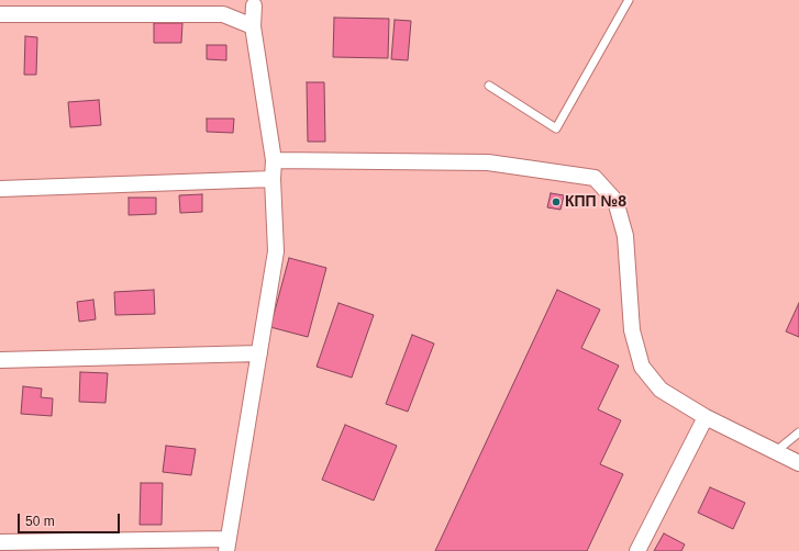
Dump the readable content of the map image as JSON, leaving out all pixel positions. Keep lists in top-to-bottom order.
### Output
{
  "places": ["КПП №8"],
  "scale_bar": "50 m"
}
